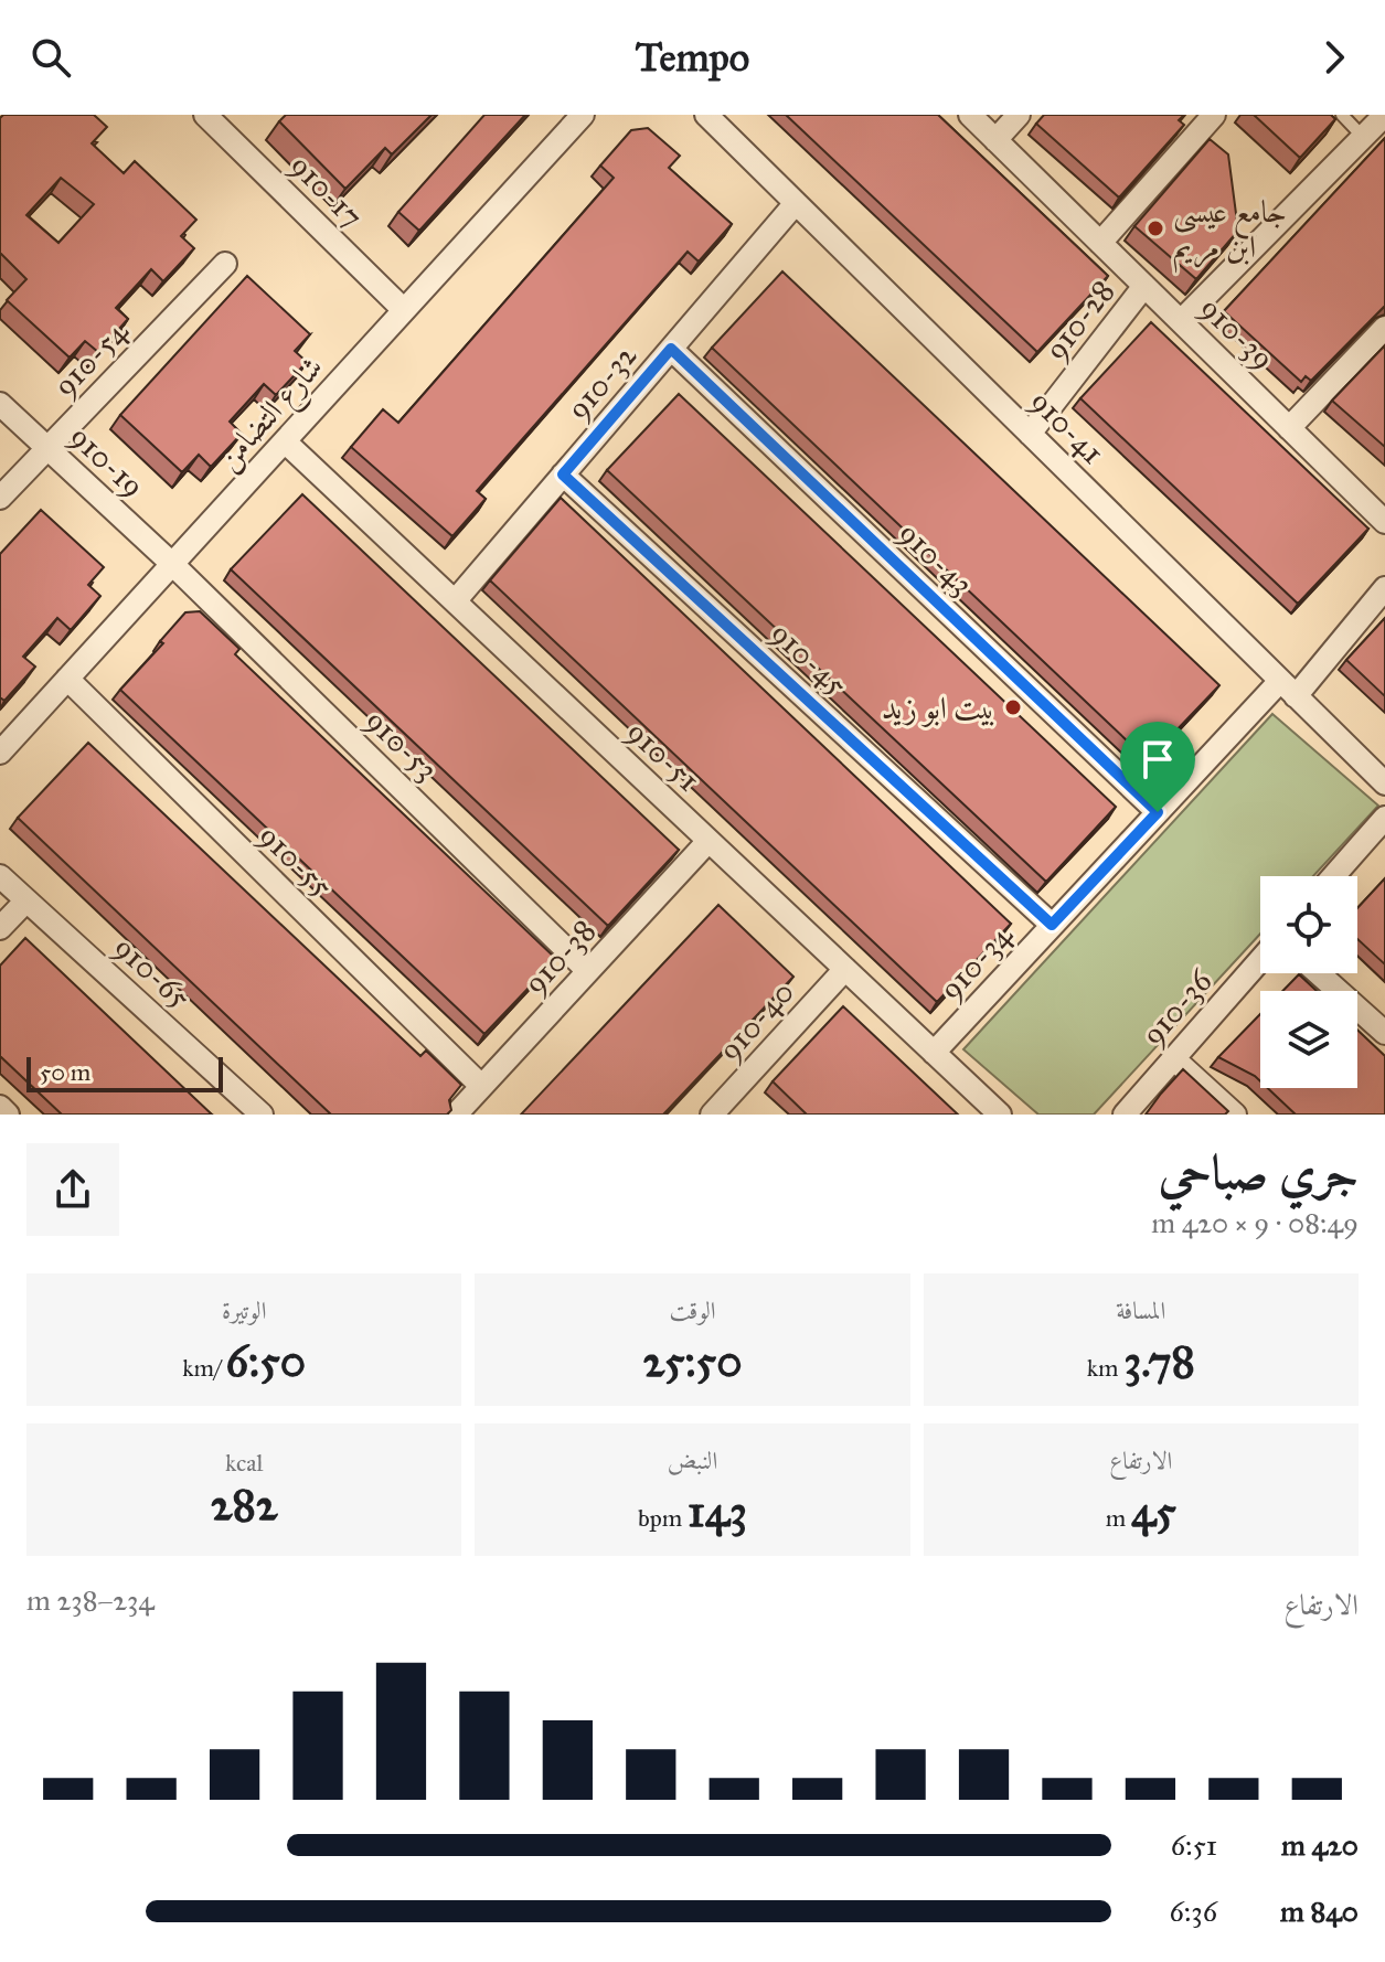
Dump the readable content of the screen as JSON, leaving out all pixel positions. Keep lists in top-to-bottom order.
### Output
{
  "streets": {
    "street": [
      "910-17",
      "910-28",
      "910-39",
      "910-54",
      "910-32",
      "شارع التضامن",
      "910-41",
      "910-19",
      "910-43",
      "910-45",
      "910-53",
      "910-51",
      "910-55",
      "910-38",
      "910-34",
      "910-65",
      "910-36",
      "910-40"
    ]
  },
  "crossings": [
    ["910-17", "شارع التضامن"],
    ["910-28", "910-39"],
    ["910-28", "910-41"],
    ["910-54", "910-19"],
    ["910-32", "910-41"],
    ["910-32", "910-43"],
    ["910-32", "910-45"],
    ["910-32", "910-51"],
    ["شارع التضامن", "910-19"],
    ["شارع التضامن", "910-53"],
    ["شارع التضامن", "910-51"],
    ["شارع التضامن", "910-55"],
    ["910-41", "910-34"],
    ["910-19", "910-53"],
    ["910-43", "910-34"],
    ["910-45", "910-34"],
    ["910-53", "910-38"],
    ["910-51", "910-38"],
    ["910-51", "910-34"],
    ["910-51", "910-40"],
    ["910-55", "910-38"]
  ],
  "places": ["جامع عيسى ابن مريم", "بيت ابو زيد"],
  "scale_bar": "50 m",
  "page": {
    "header": "Tempo",
    "scale": "50 m",
    "heading": ["جري صباحي", "08:49 · 9 × 420 m"],
    "stats": [
      ["المسافة", "3.78 km"],
      ["الوقت", "25:50"],
      ["الوتيرة", "6:50 /km"],
      ["الارتفاع", "45 m"],
      ["النبض", "143 bpm"],
      ["kcal", "282"]
    ],
    "chart": ["الارتفاع", "234–238 m"],
    "list": [
      {
        "name": "420 m",
        "note": "6:51"
      },
      {
        "name": "840 m",
        "note": "6:36"
      }
    ]
  }
}
